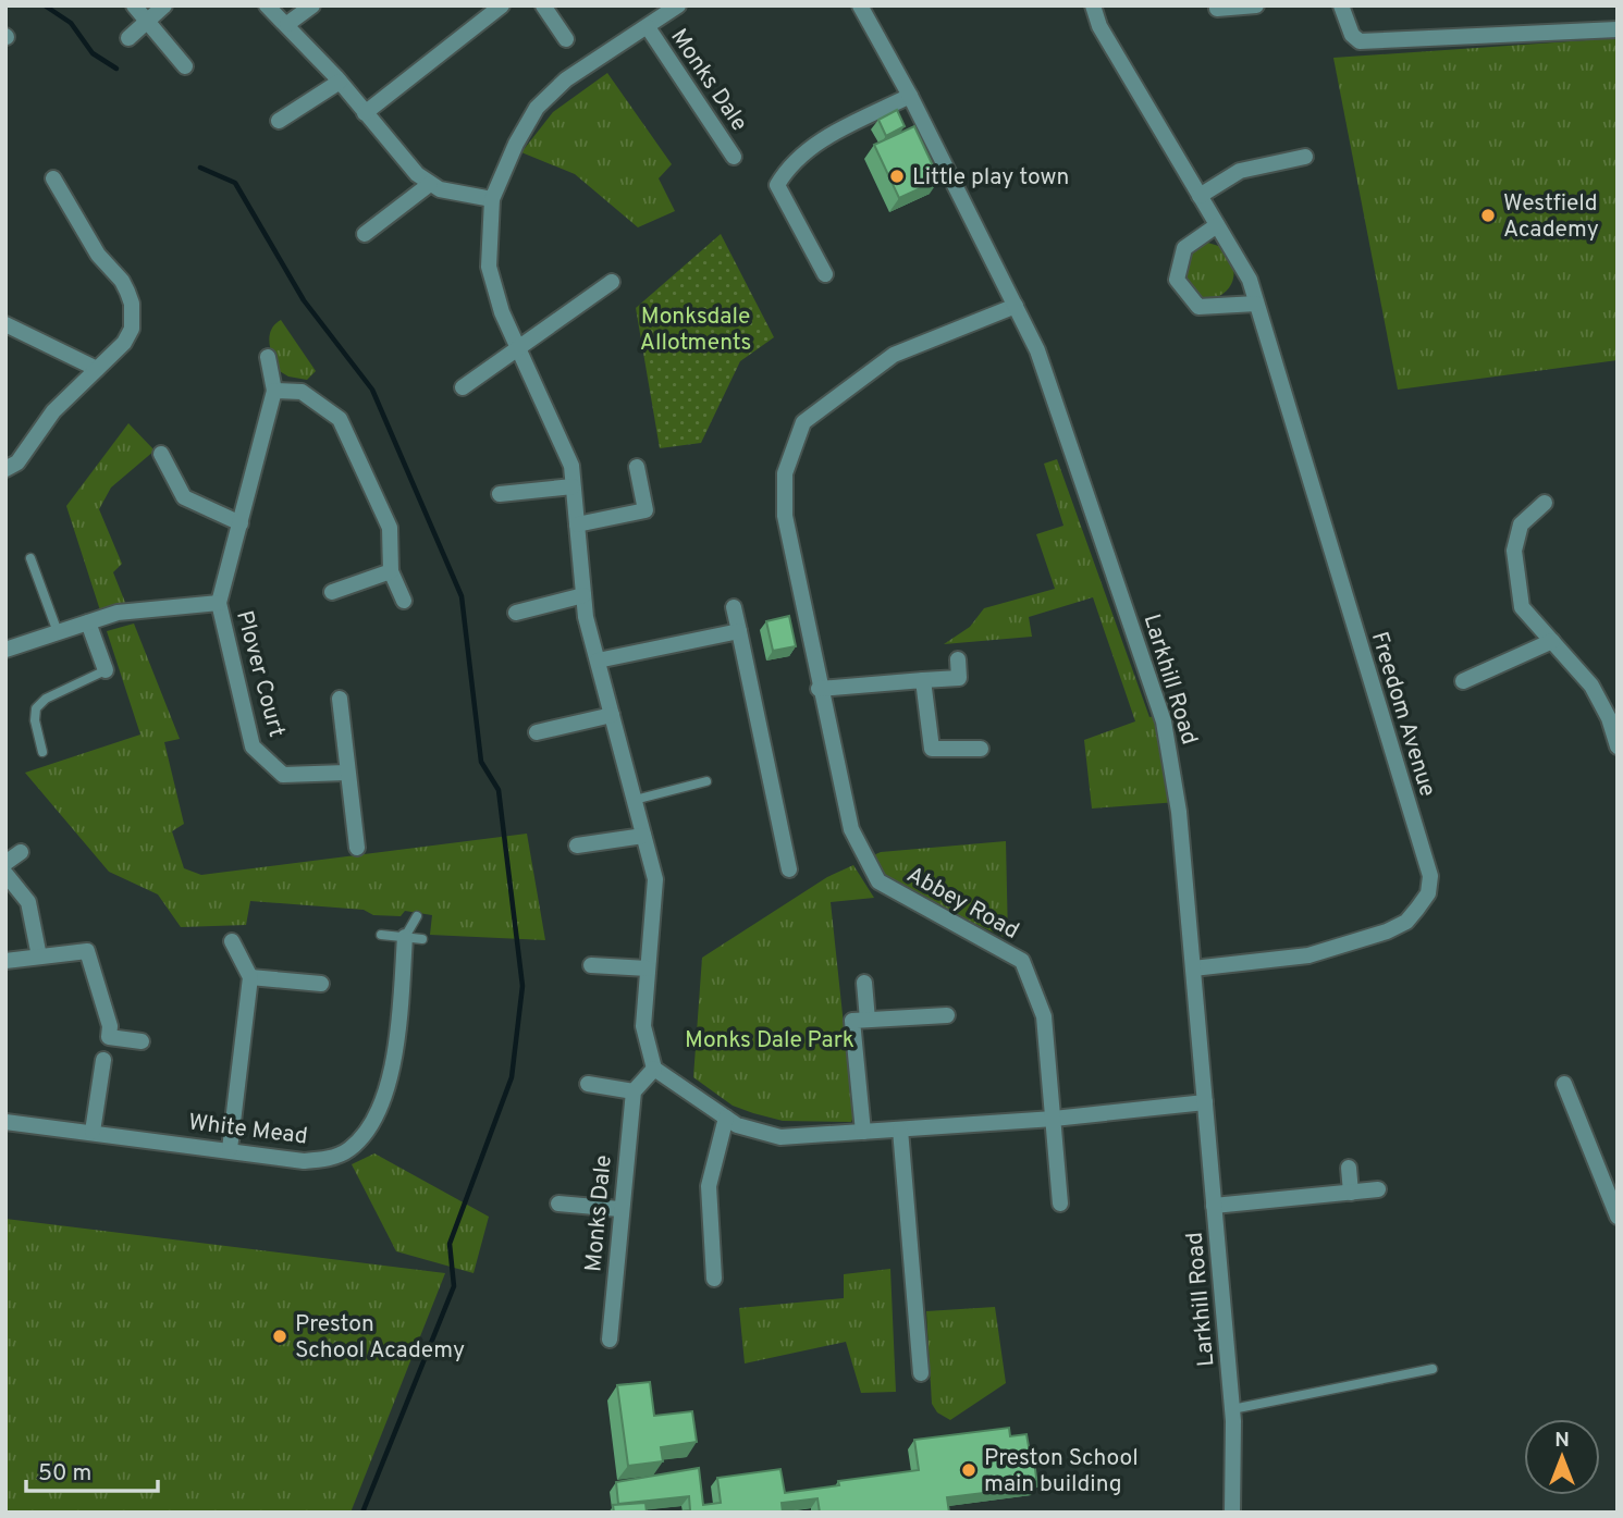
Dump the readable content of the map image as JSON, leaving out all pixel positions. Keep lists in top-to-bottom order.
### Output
{
  "streets": {
    "street": [
      "Monks Dale",
      "Plover Court",
      "Larkhill Road",
      "Freedom Avenue",
      "Abbey Road",
      "White Mead"
    ]
  },
  "crossings": [
    ["Larkhill Road", "Freedom Avenue"],
    ["Larkhill Road", "Abbey Road"]
  ],
  "parks": ["Monksdale Allotments", "Monks Dale Park"],
  "places": [
    "Little play town",
    "Westfield Academy",
    "Preston School Academy",
    "Preston School main building"
  ],
  "scale_bar": "50 m",
  "north": "top"
}
